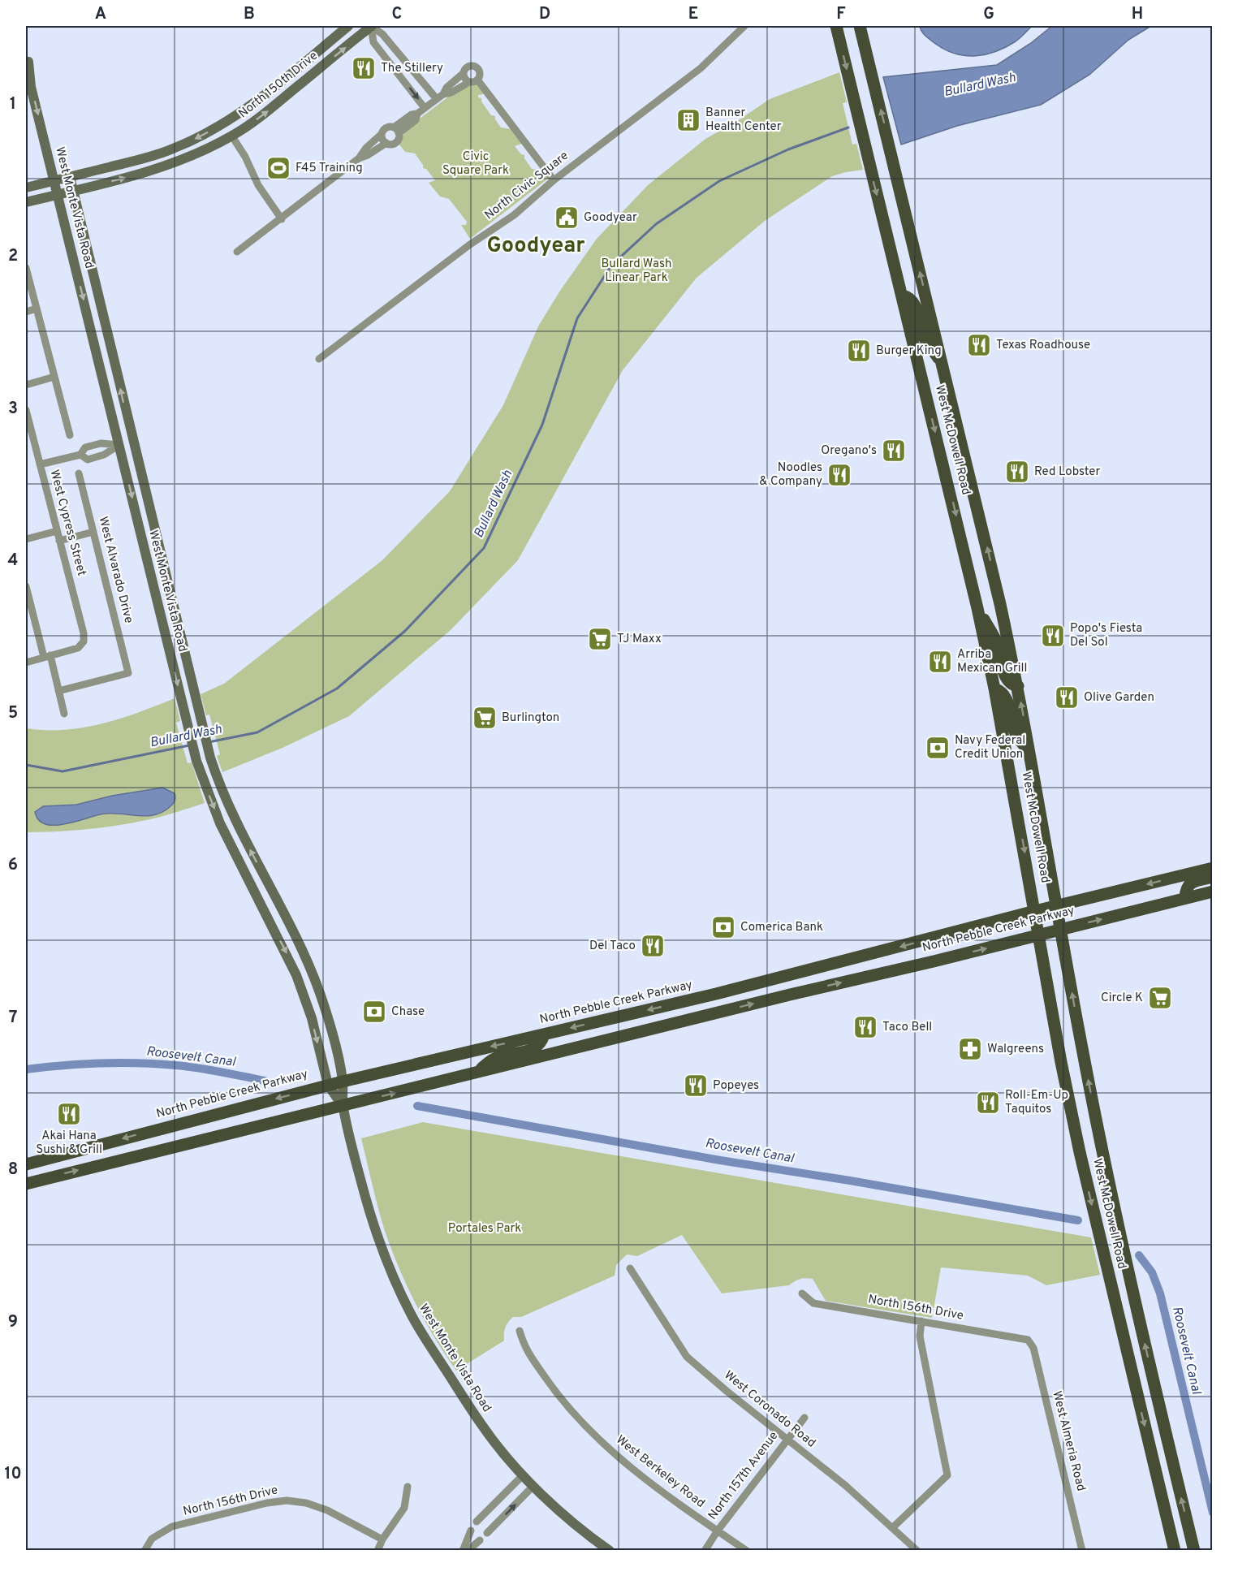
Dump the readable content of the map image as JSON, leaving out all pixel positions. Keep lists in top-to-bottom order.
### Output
{
  "streets": {
    "main road": ["West McDowell Road", "North Pebble Creek Parkway"],
    "street": [
      "North 150th Drive",
      "North Civic Square",
      "West Monte Vista Road",
      "West Cypress Street",
      "West Alvarado Drive",
      "North 156th Drive",
      "West Coronado Road",
      "West Almeria Road",
      "West Berkeley Road",
      "North 157th Avenue"
    ]
  },
  "crossings": [
    ["North 150th Drive", "West Monte Vista Road"],
    ["West Monte Vista Road", "North Pebble Creek Parkway"],
    ["West McDowell Road", "North Pebble Creek Parkway"],
    ["North 156th Drive", "West Almeria Road"],
    ["West Coronado Road", "North 157th Avenue"],
    ["West Berkeley Road", "North 157th Avenue"]
  ],
  "districts": ["Goodyear"],
  "water": ["Bullard Wash", "Roosevelt Canal"],
  "parks": ["Civic Square Park", "Bullard Wash Linear Park", "Portales Park"],
  "places": {
    "restaurant": [
      "The Stillery",
      "Texas Roadhouse",
      "Burger King",
      "Oregano's",
      "Red Lobster",
      "Noodles & Company",
      "Popo's Fiesta Del Sol",
      "Arriba Mexican Grill",
      "Olive Garden",
      "Del Taco",
      "Taco Bell",
      "Popeyes",
      "Roll-Em-Up Taquitos",
      "Akai Hana Sushi & Grill"
    ],
    "building": ["Banner Health Center"],
    "sports": ["F45 Training"],
    "public building": ["Goodyear"],
    "supermarket": ["TJ Maxx", "Burlington", "Circle K"],
    "bank": ["Navy Federal Credit Union", "Comerica Bank", "Chase"],
    "pharmacy": ["Walgreens"]
  },
  "grid": {
    "columns": [
      "A",
      "B",
      "C",
      "D",
      "E",
      "F",
      "G",
      "H"
    ],
    "rows": [
      "1",
      "2",
      "3",
      "4",
      "5",
      "6",
      "7",
      "8",
      "9",
      "10"
    ]
  }
}
